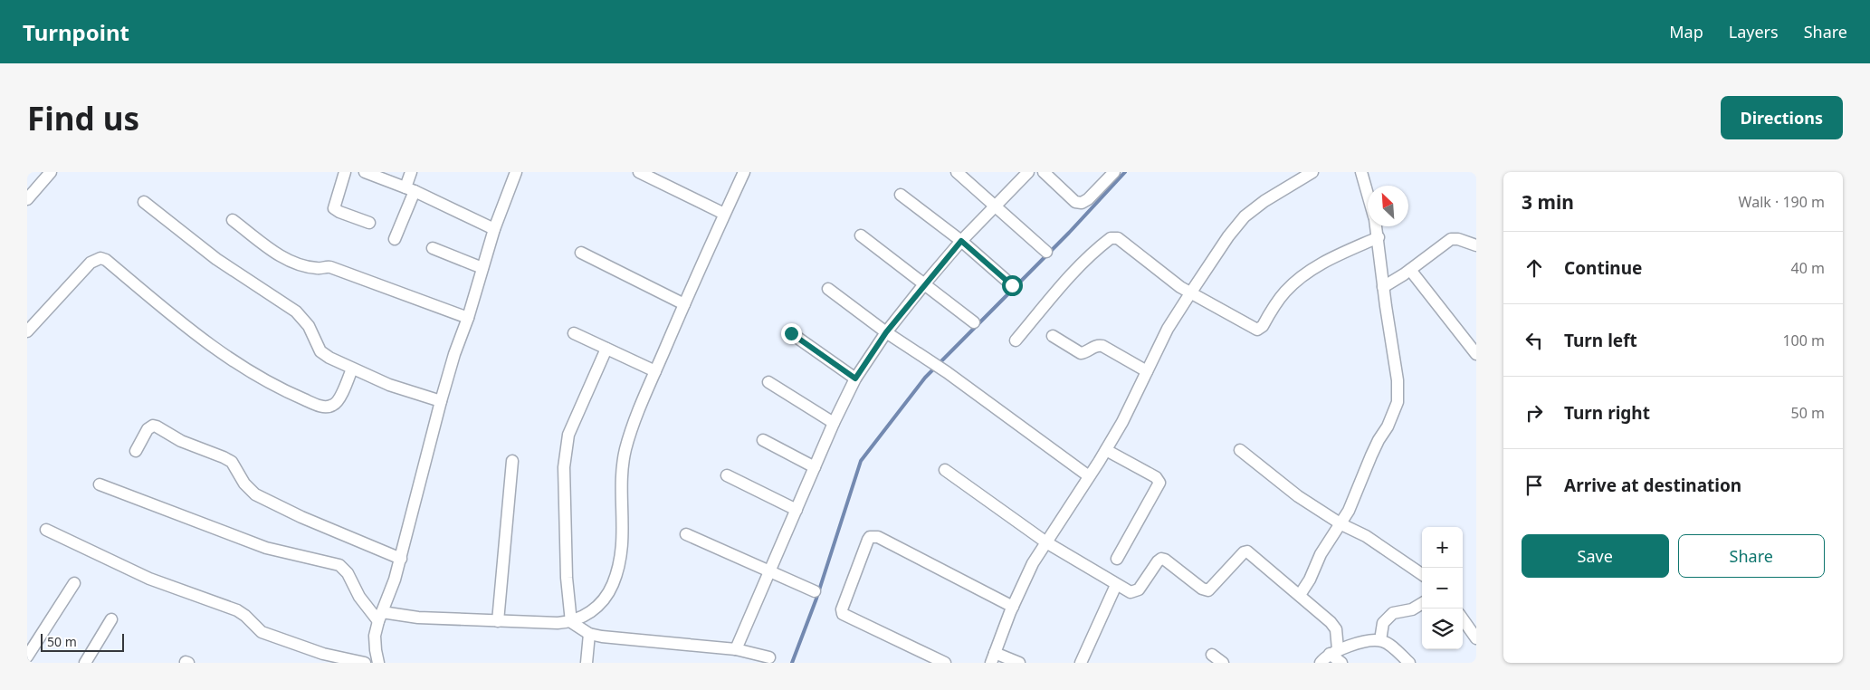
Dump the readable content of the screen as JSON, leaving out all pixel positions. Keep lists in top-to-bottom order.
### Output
{
  "scale_bar": "50 m",
  "north": "top left",
  "page": {
    "header": "Turnpoint",
    "nav": ["Map", "Layers", "Share"],
    "buttons": [
      "Directions",
      ["Save", "Share"]
    ],
    "title": "Find us",
    "heading": ["3 min", "Walk · 190 m"],
    "list": [
      ["Continue", "40 m"],
      ["Turn left", "100 m"],
      ["Turn right", "50 m"],
      "Arrive at destination"
    ],
    "map_buttons": ["+", "−"],
    "scale": "50 m"
  }
}
